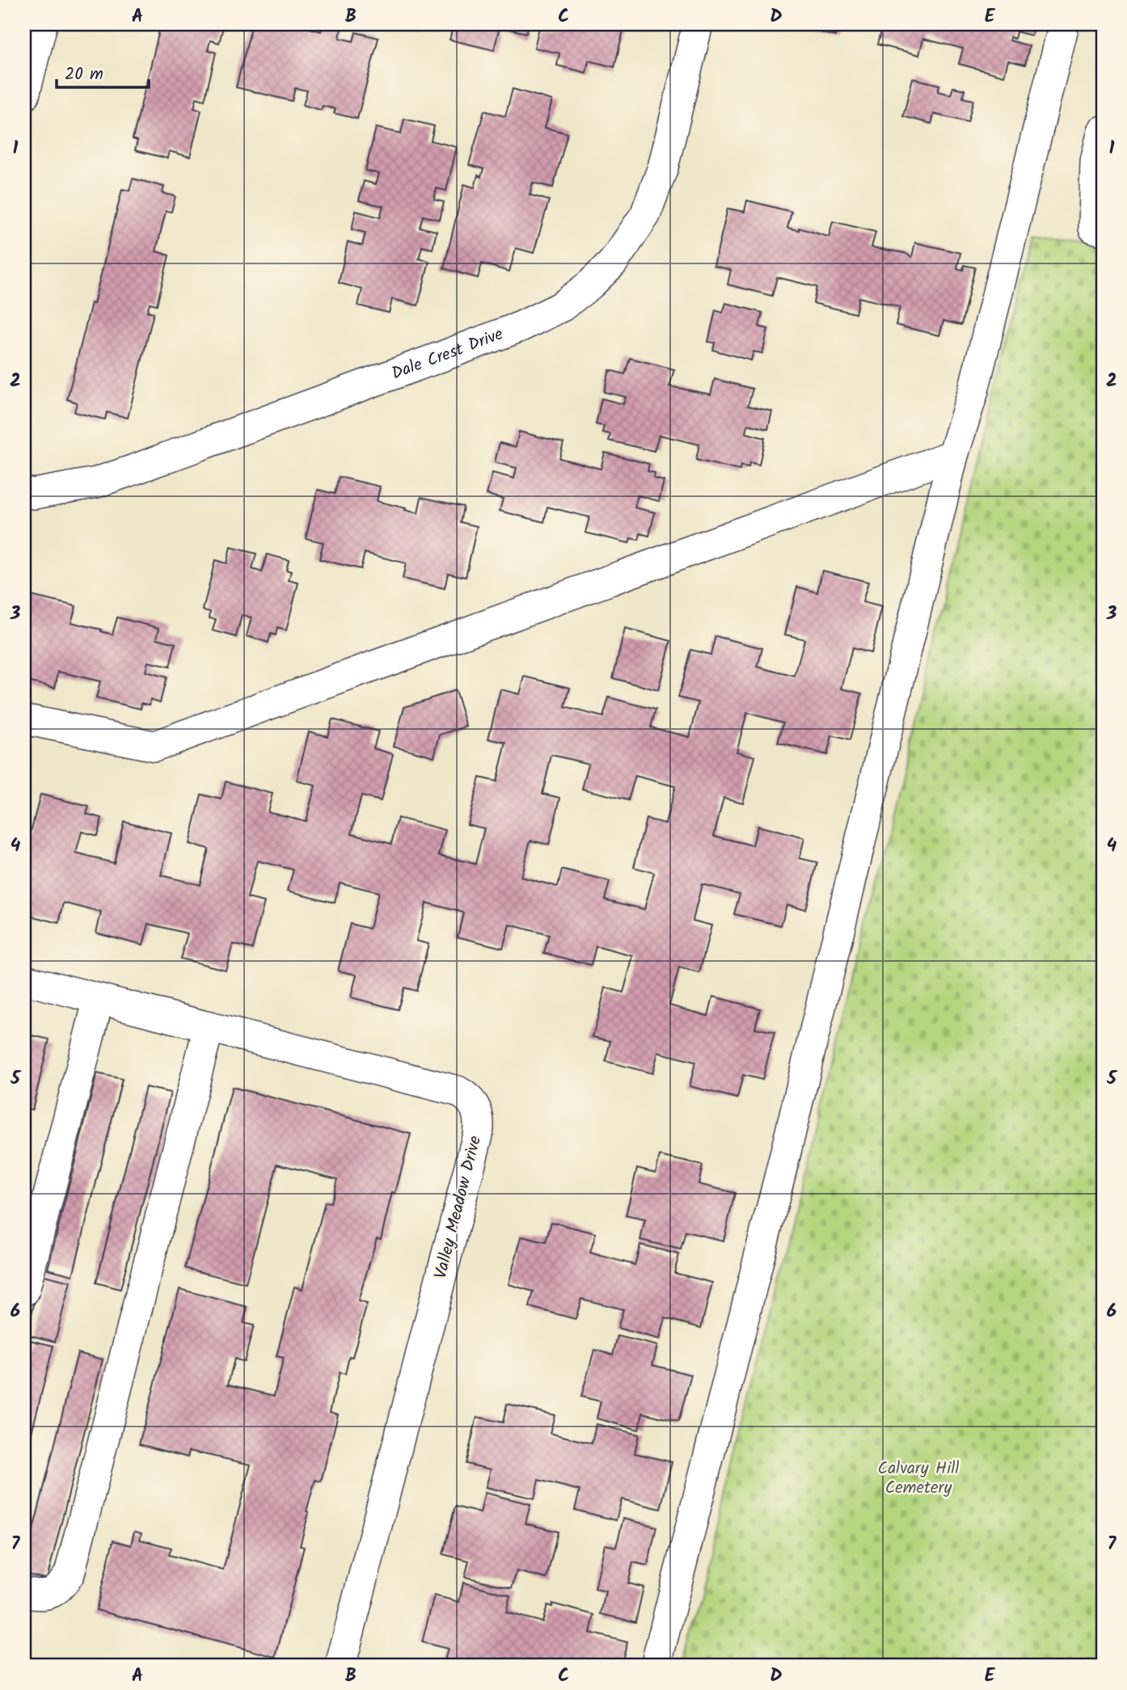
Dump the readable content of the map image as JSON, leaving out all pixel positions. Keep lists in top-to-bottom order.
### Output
{
  "streets": {
    "street": ["Dale Crest Drive", "Valley Meadow Drive"]
  },
  "parks": ["Calvary Hill Cemetery"],
  "scale_bar": "20 m",
  "grid": {
    "columns": [
      "A",
      "B",
      "C",
      "D",
      "E"
    ],
    "rows": [
      "1",
      "2",
      "3",
      "4",
      "5",
      "6",
      "7"
    ]
  }
}
